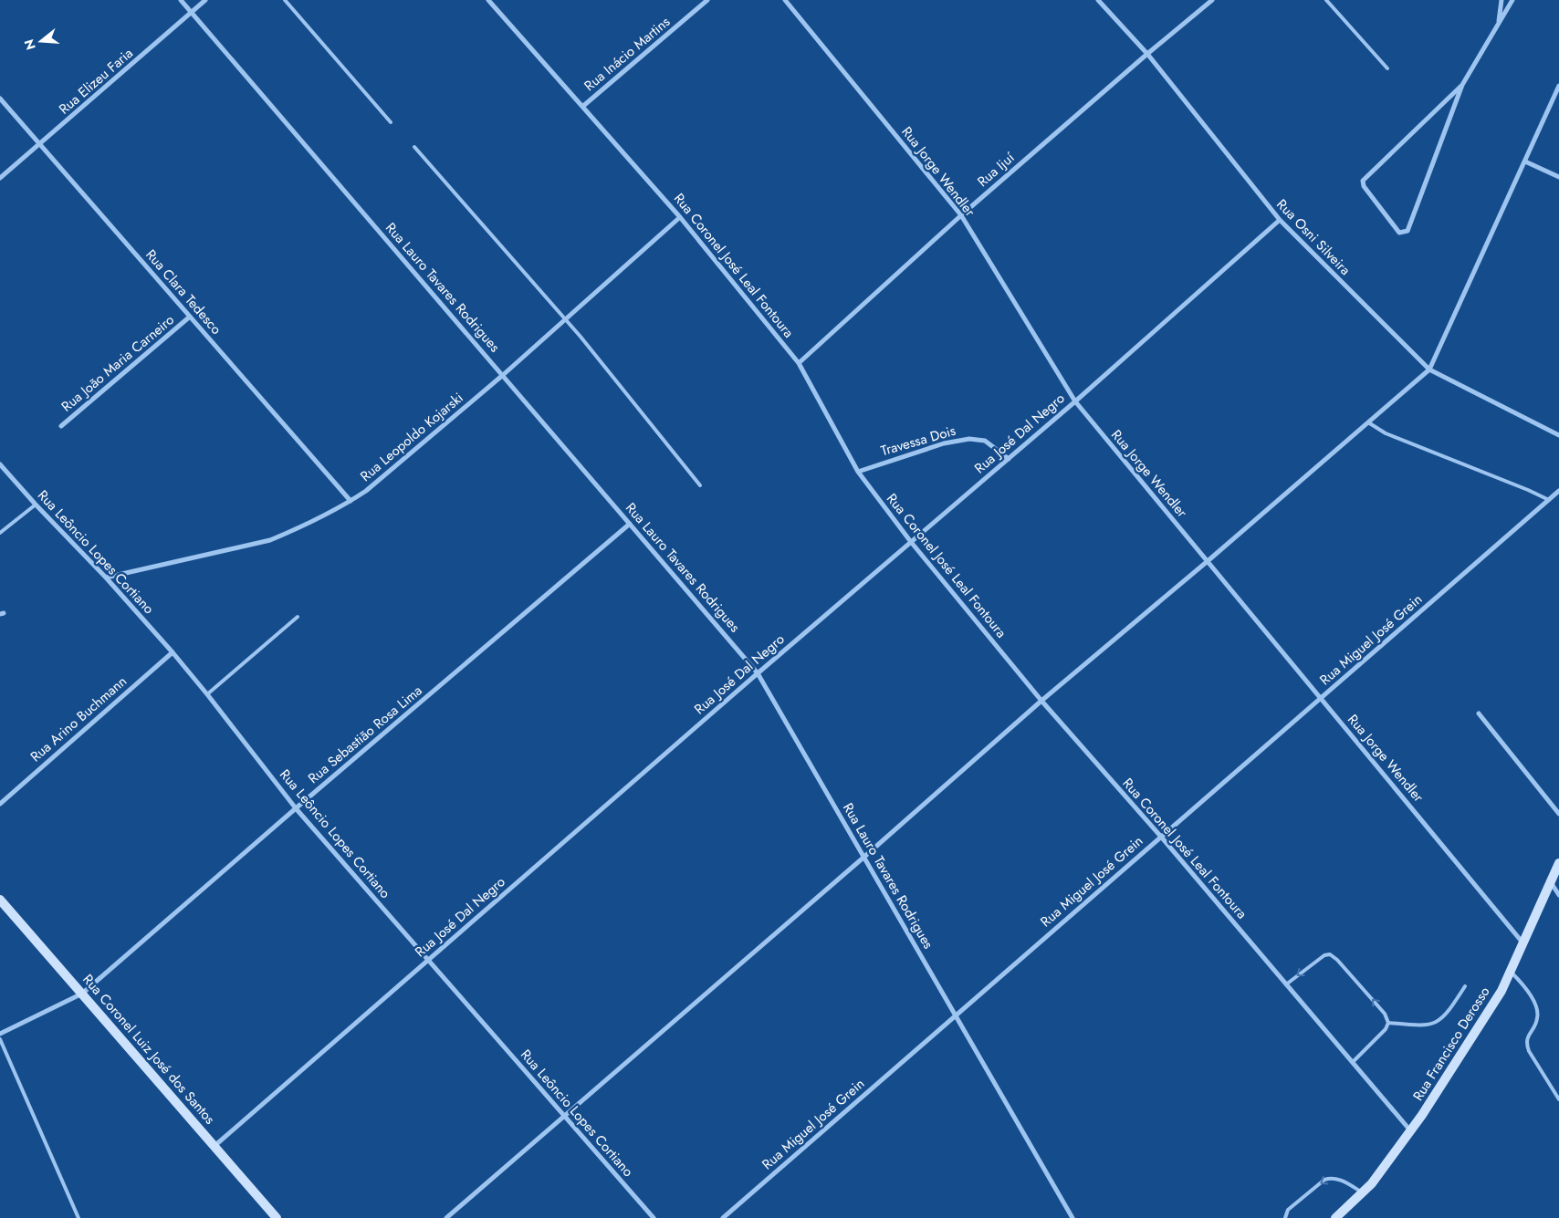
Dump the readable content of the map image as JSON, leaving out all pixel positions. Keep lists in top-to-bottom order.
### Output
{
  "streets": {
    "main road": ["Rua Francisco Derosso", "Rua Coronel Luiz José dos Santos"],
    "street": [
      "Rua Inácio Martins",
      "Rua Elizeu Faria",
      "Rua Ijuí",
      "Rua Jorge Wendler",
      "Rua Osni Silveira",
      "Rua Coronel José Leal Fontoura",
      "Rua Lauro Tavares Rodrigues",
      "Rua Clara Tedesco",
      "Rua João Maria Carneiro",
      "Rua José Dal Negro",
      "Rua Leopoldo Kojarski",
      "Travessa Dois",
      "Rua Leôncio Lopes Cortiano",
      "Rua Miguel José Grein",
      "Rua Arino Buchmann",
      "Rua Sebastião Rosa Lima"
    ]
  },
  "crossings": [
    ["Rua Inácio Martins", "Rua Coronel José Leal Fontoura"],
    ["Rua Elizeu Faria", "Rua Lauro Tavares Rodrigues"],
    ["Rua Elizeu Faria", "Rua Clara Tedesco"],
    ["Rua Ijuí", "Rua Jorge Wendler"],
    ["Rua Ijuí", "Rua Osni Silveira"],
    ["Rua Ijuí", "Rua Coronel José Leal Fontoura"],
    ["Rua Jorge Wendler", "Rua José Dal Negro"],
    ["Rua Jorge Wendler", "Rua Miguel José Grein"],
    ["Rua Jorge Wendler", "Rua Francisco Derosso"],
    ["Rua Osni Silveira", "Rua José Dal Negro"],
    ["Rua Coronel José Leal Fontoura", "Rua José Dal Negro"],
    ["Rua Coronel José Leal Fontoura", "Rua Leopoldo Kojarski"],
    ["Rua Coronel José Leal Fontoura", "Travessa Dois"],
    ["Rua Coronel José Leal Fontoura", "Rua Miguel José Grein"],
    ["Rua Coronel José Leal Fontoura", "Rua Francisco Derosso"],
    ["Rua Lauro Tavares Rodrigues", "Rua José Dal Negro"],
    ["Rua Lauro Tavares Rodrigues", "Rua Leopoldo Kojarski"],
    ["Rua Lauro Tavares Rodrigues", "Rua Miguel José Grein"],
    ["Rua Lauro Tavares Rodrigues", "Rua Sebastião Rosa Lima"],
    ["Rua Clara Tedesco", "Rua João Maria Carneiro"],
    ["Rua Clara Tedesco", "Rua Leopoldo Kojarski"],
    ["Rua José Dal Negro", "Travessa Dois"],
    ["Rua José Dal Negro", "Rua Leôncio Lopes Cortiano"],
    ["Rua José Dal Negro", "Rua Coronel Luiz José dos Santos"],
    ["Rua Leopoldo Kojarski", "Rua Leôncio Lopes Cortiano"],
    ["Rua Leôncio Lopes Cortiano", "Rua Arino Buchmann"],
    ["Rua Leôncio Lopes Cortiano", "Rua Sebastião Rosa Lima"],
    ["Rua Sebastião Rosa Lima", "Rua Coronel Luiz José dos Santos"]
  ],
  "north": "left"
}
